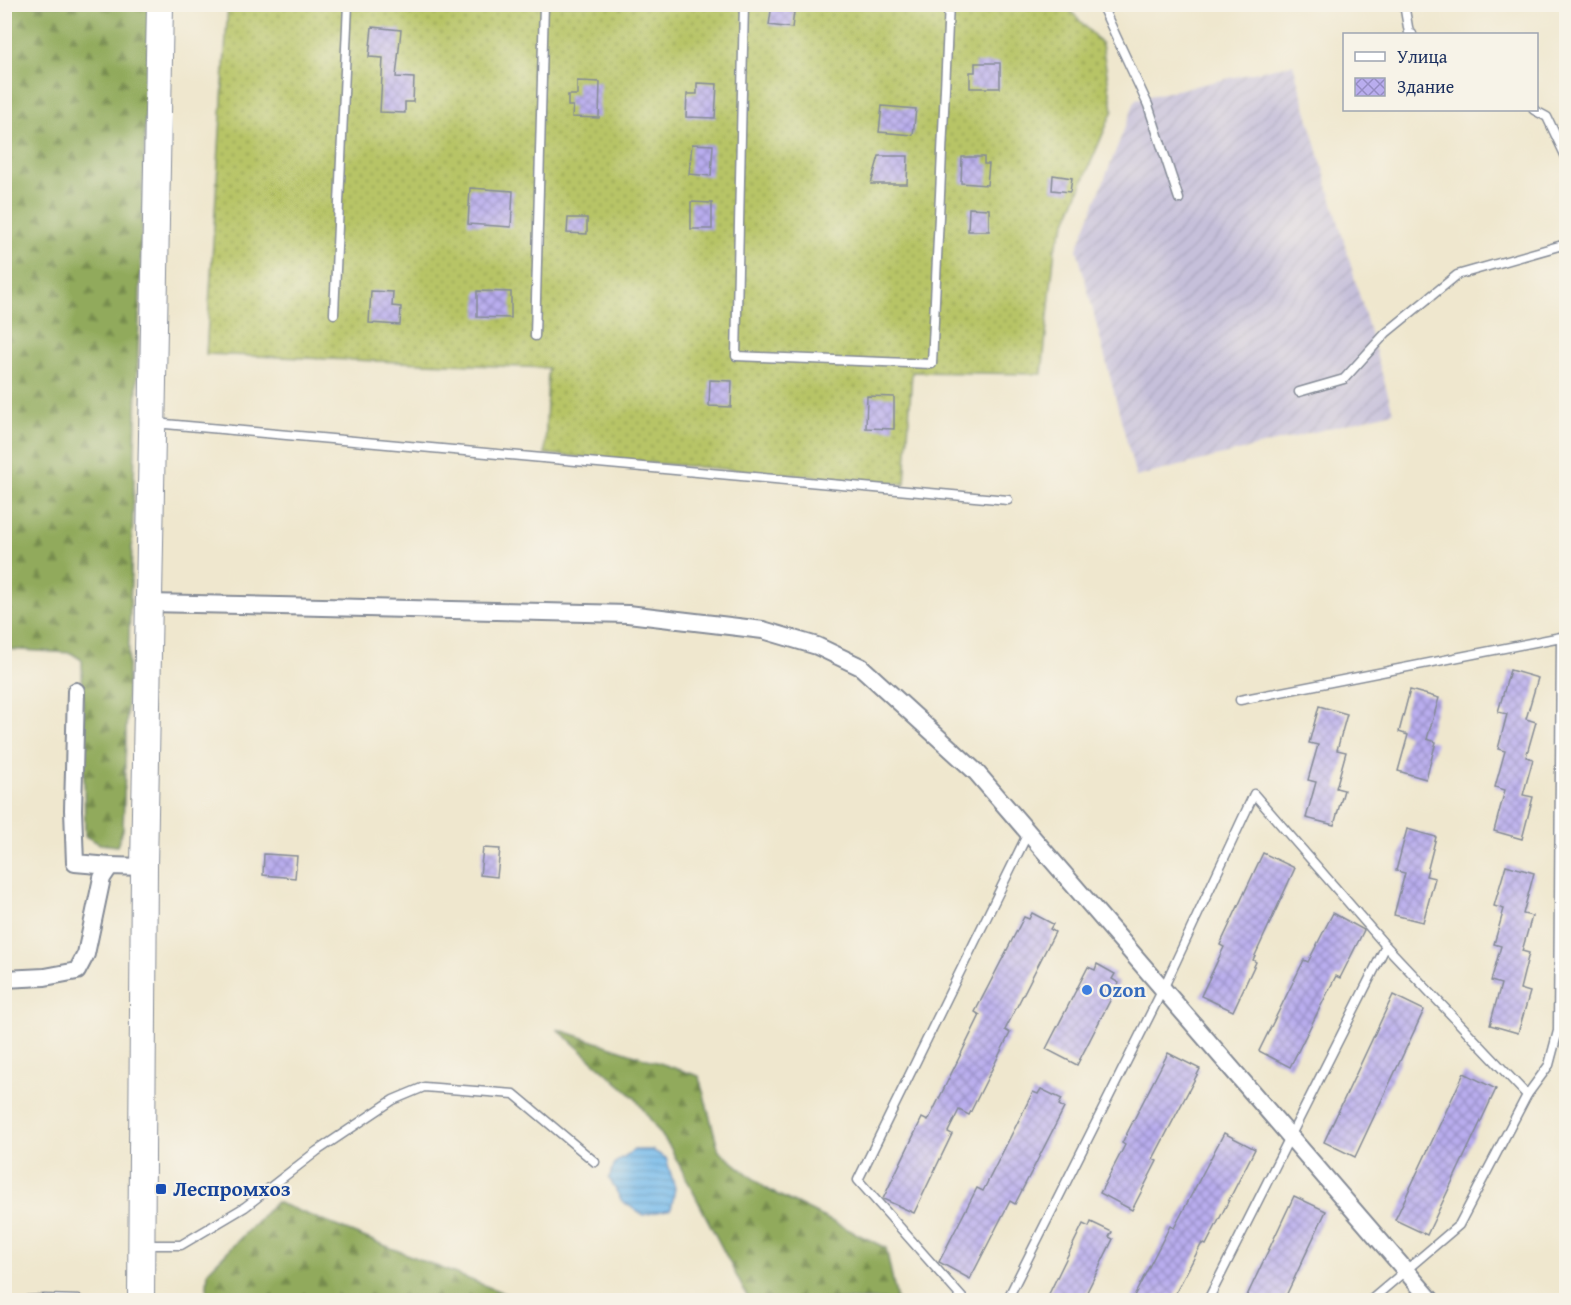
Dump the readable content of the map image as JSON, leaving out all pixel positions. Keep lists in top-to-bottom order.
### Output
{
  "places": {
    "other": ["Ozon"],
    "transit": ["Леспромхоз"]
  },
  "legend": ["Улица", "Здание"]
}
